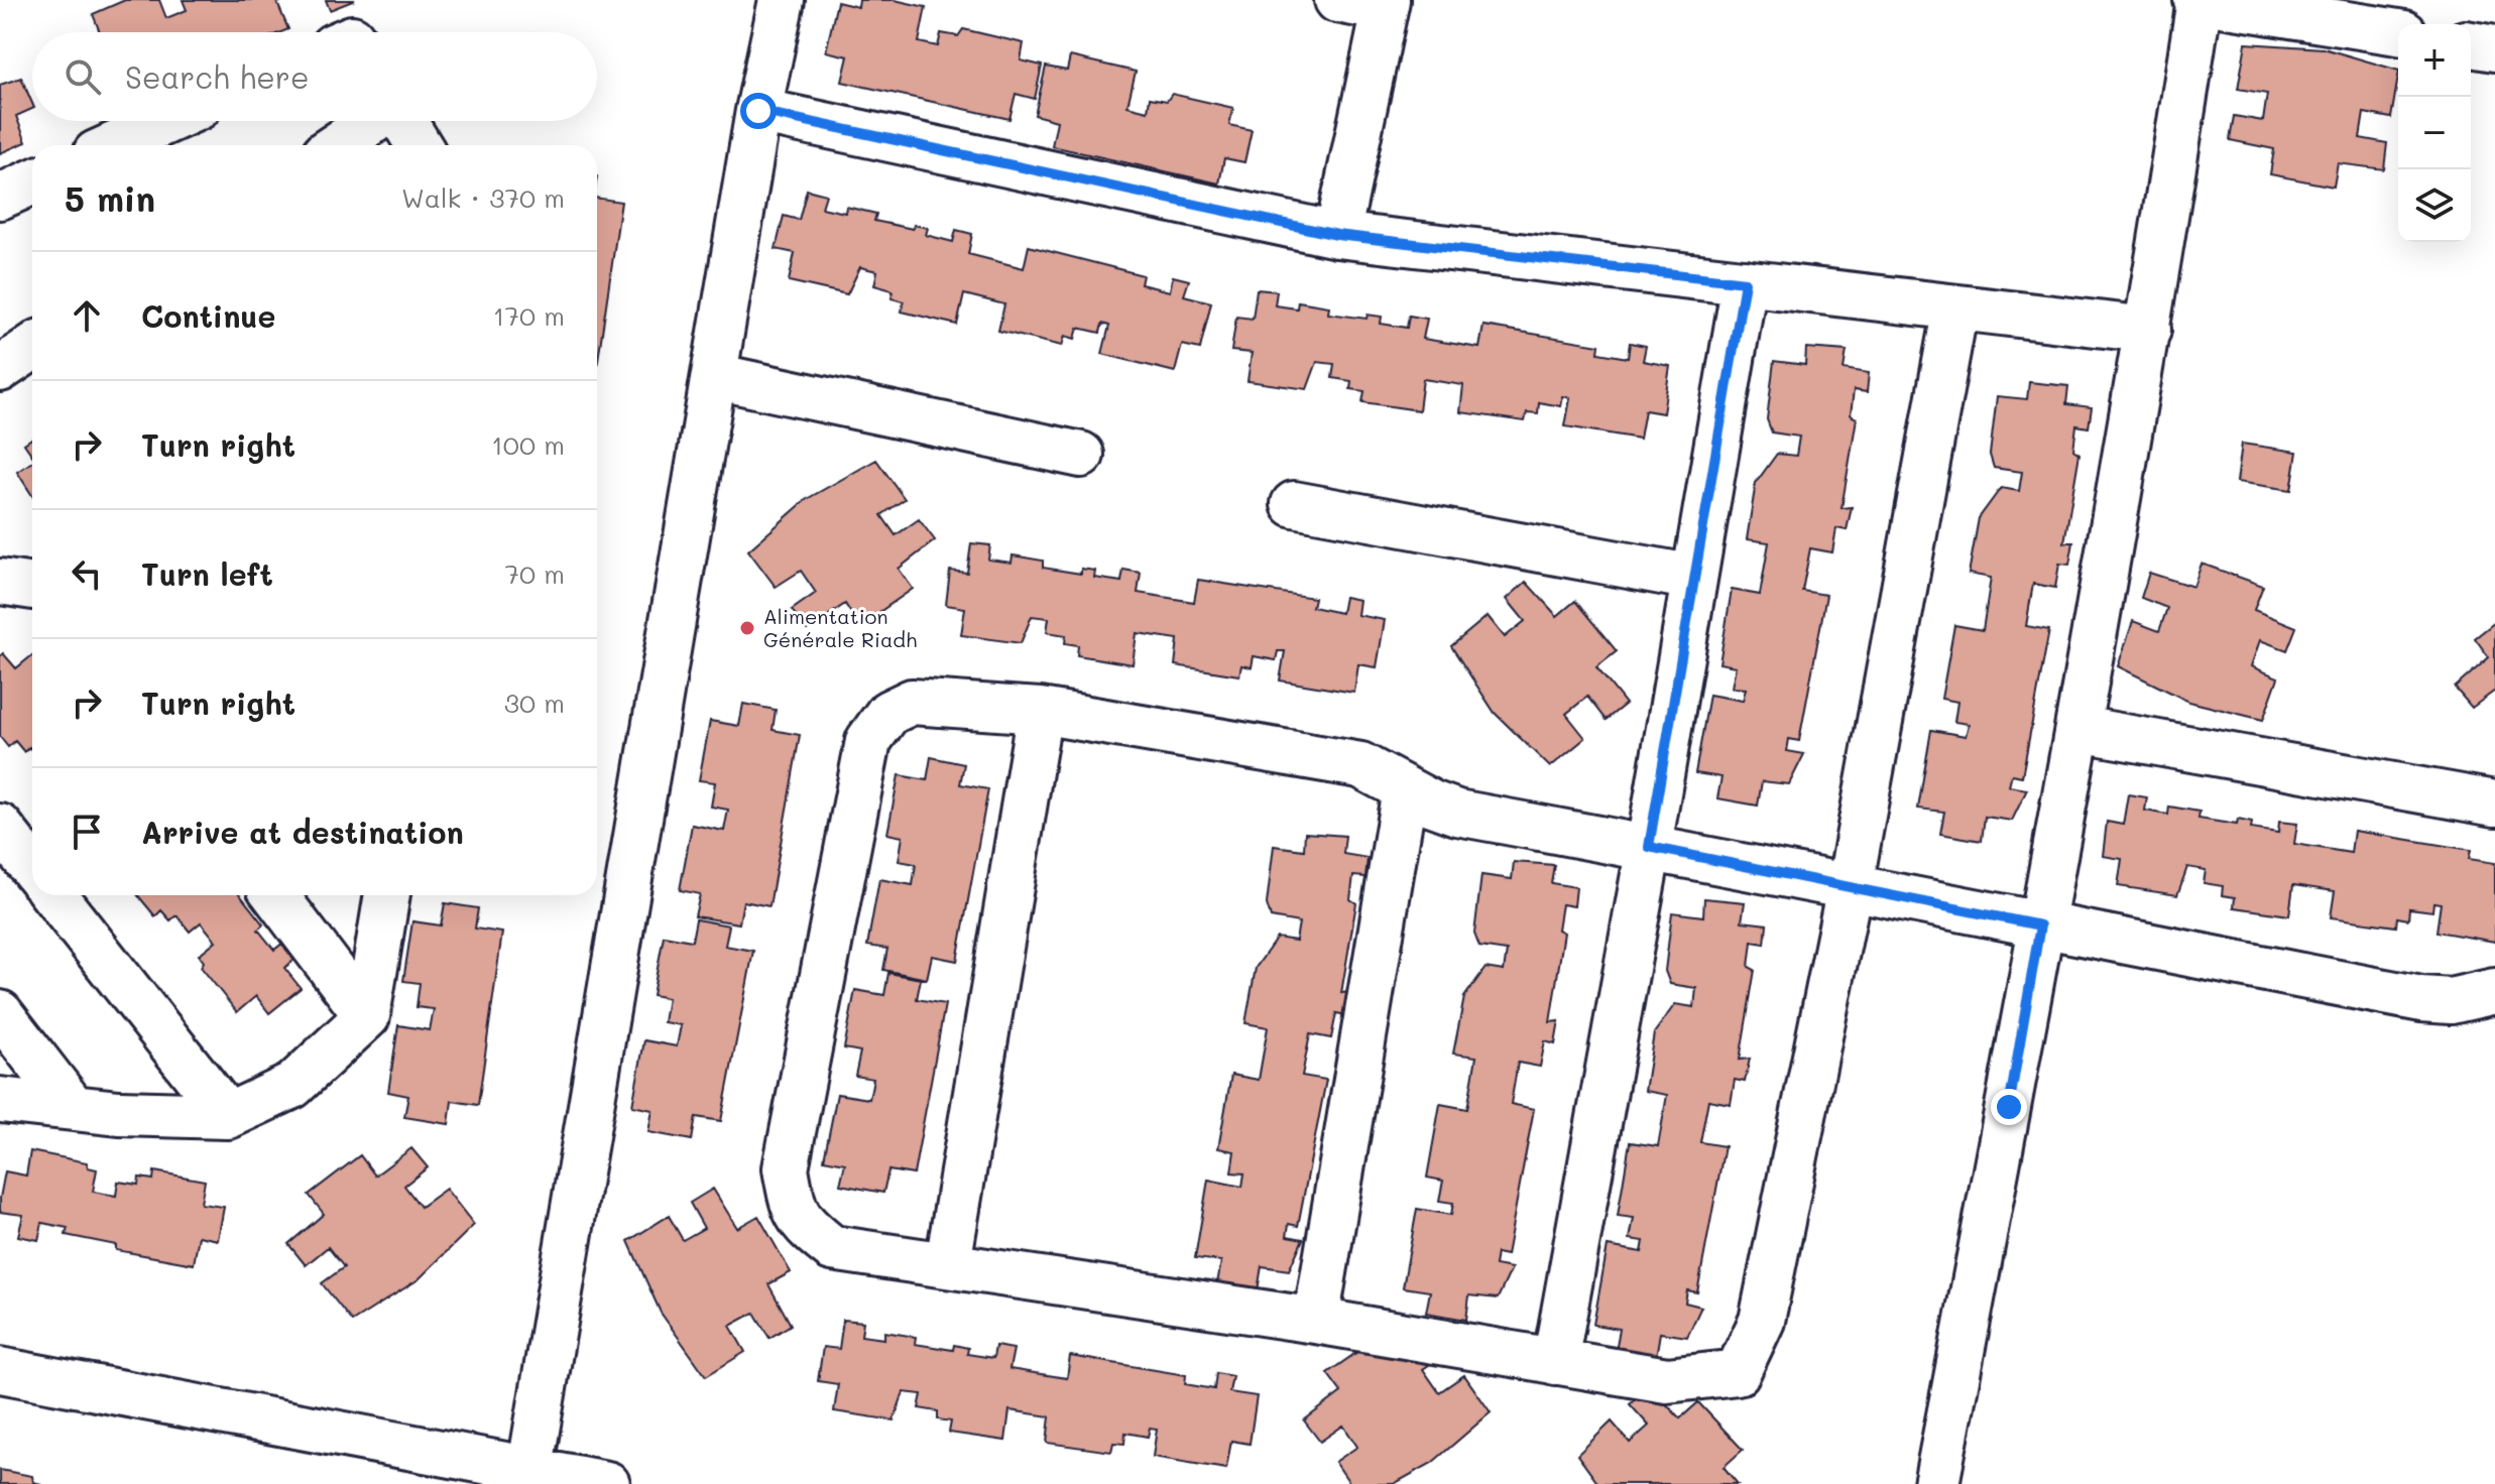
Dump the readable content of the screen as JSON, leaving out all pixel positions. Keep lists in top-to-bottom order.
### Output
{
  "places": ["Alimentation Générale Riadh"],
  "page": {
    "map_buttons": ["+", "−"],
    "search": "Search here",
    "heading": ["5 min", "Walk · 370 m"],
    "list": [
      ["Continue", "170 m"],
      ["Turn right", "100 m"],
      ["Turn left", "70 m"],
      ["Turn right", "30 m"],
      "Arrive at destination"
    ]
  }
}
